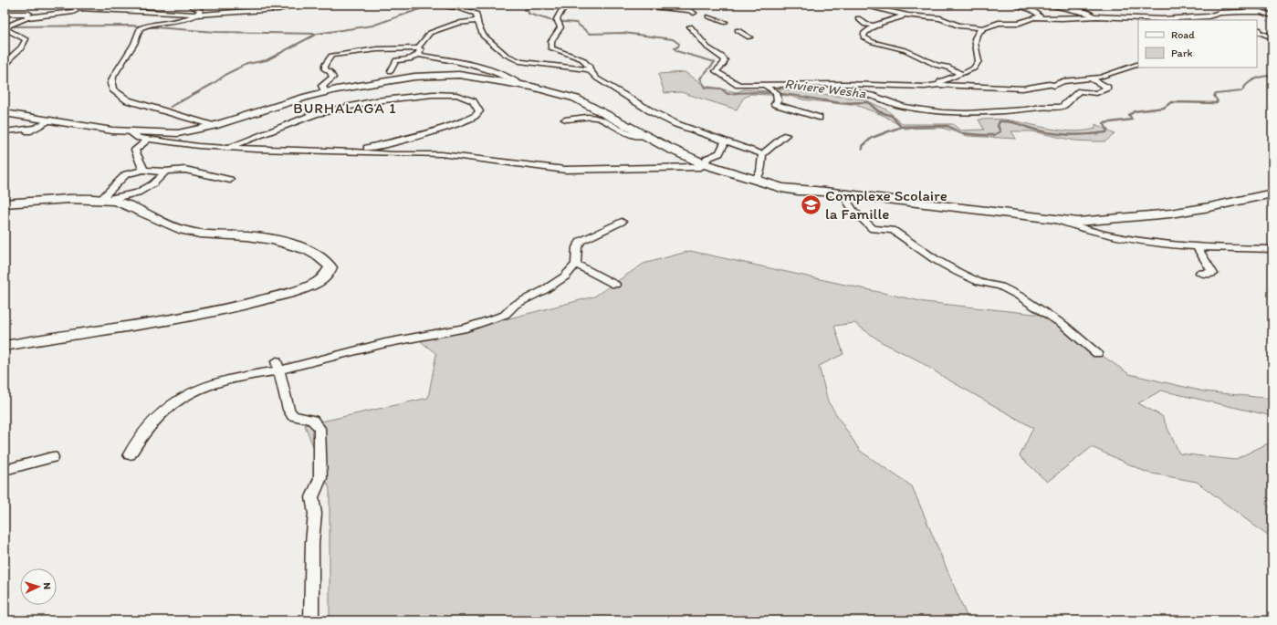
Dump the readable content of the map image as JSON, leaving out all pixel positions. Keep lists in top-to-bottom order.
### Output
{
  "districts": ["BURHALAGA 1"],
  "water": ["Riviere Wesha"],
  "places": {
    "school or university": ["Complexe Scolaire la Famille"]
  },
  "legend": ["Road", "Park"],
  "north": "right"
}
